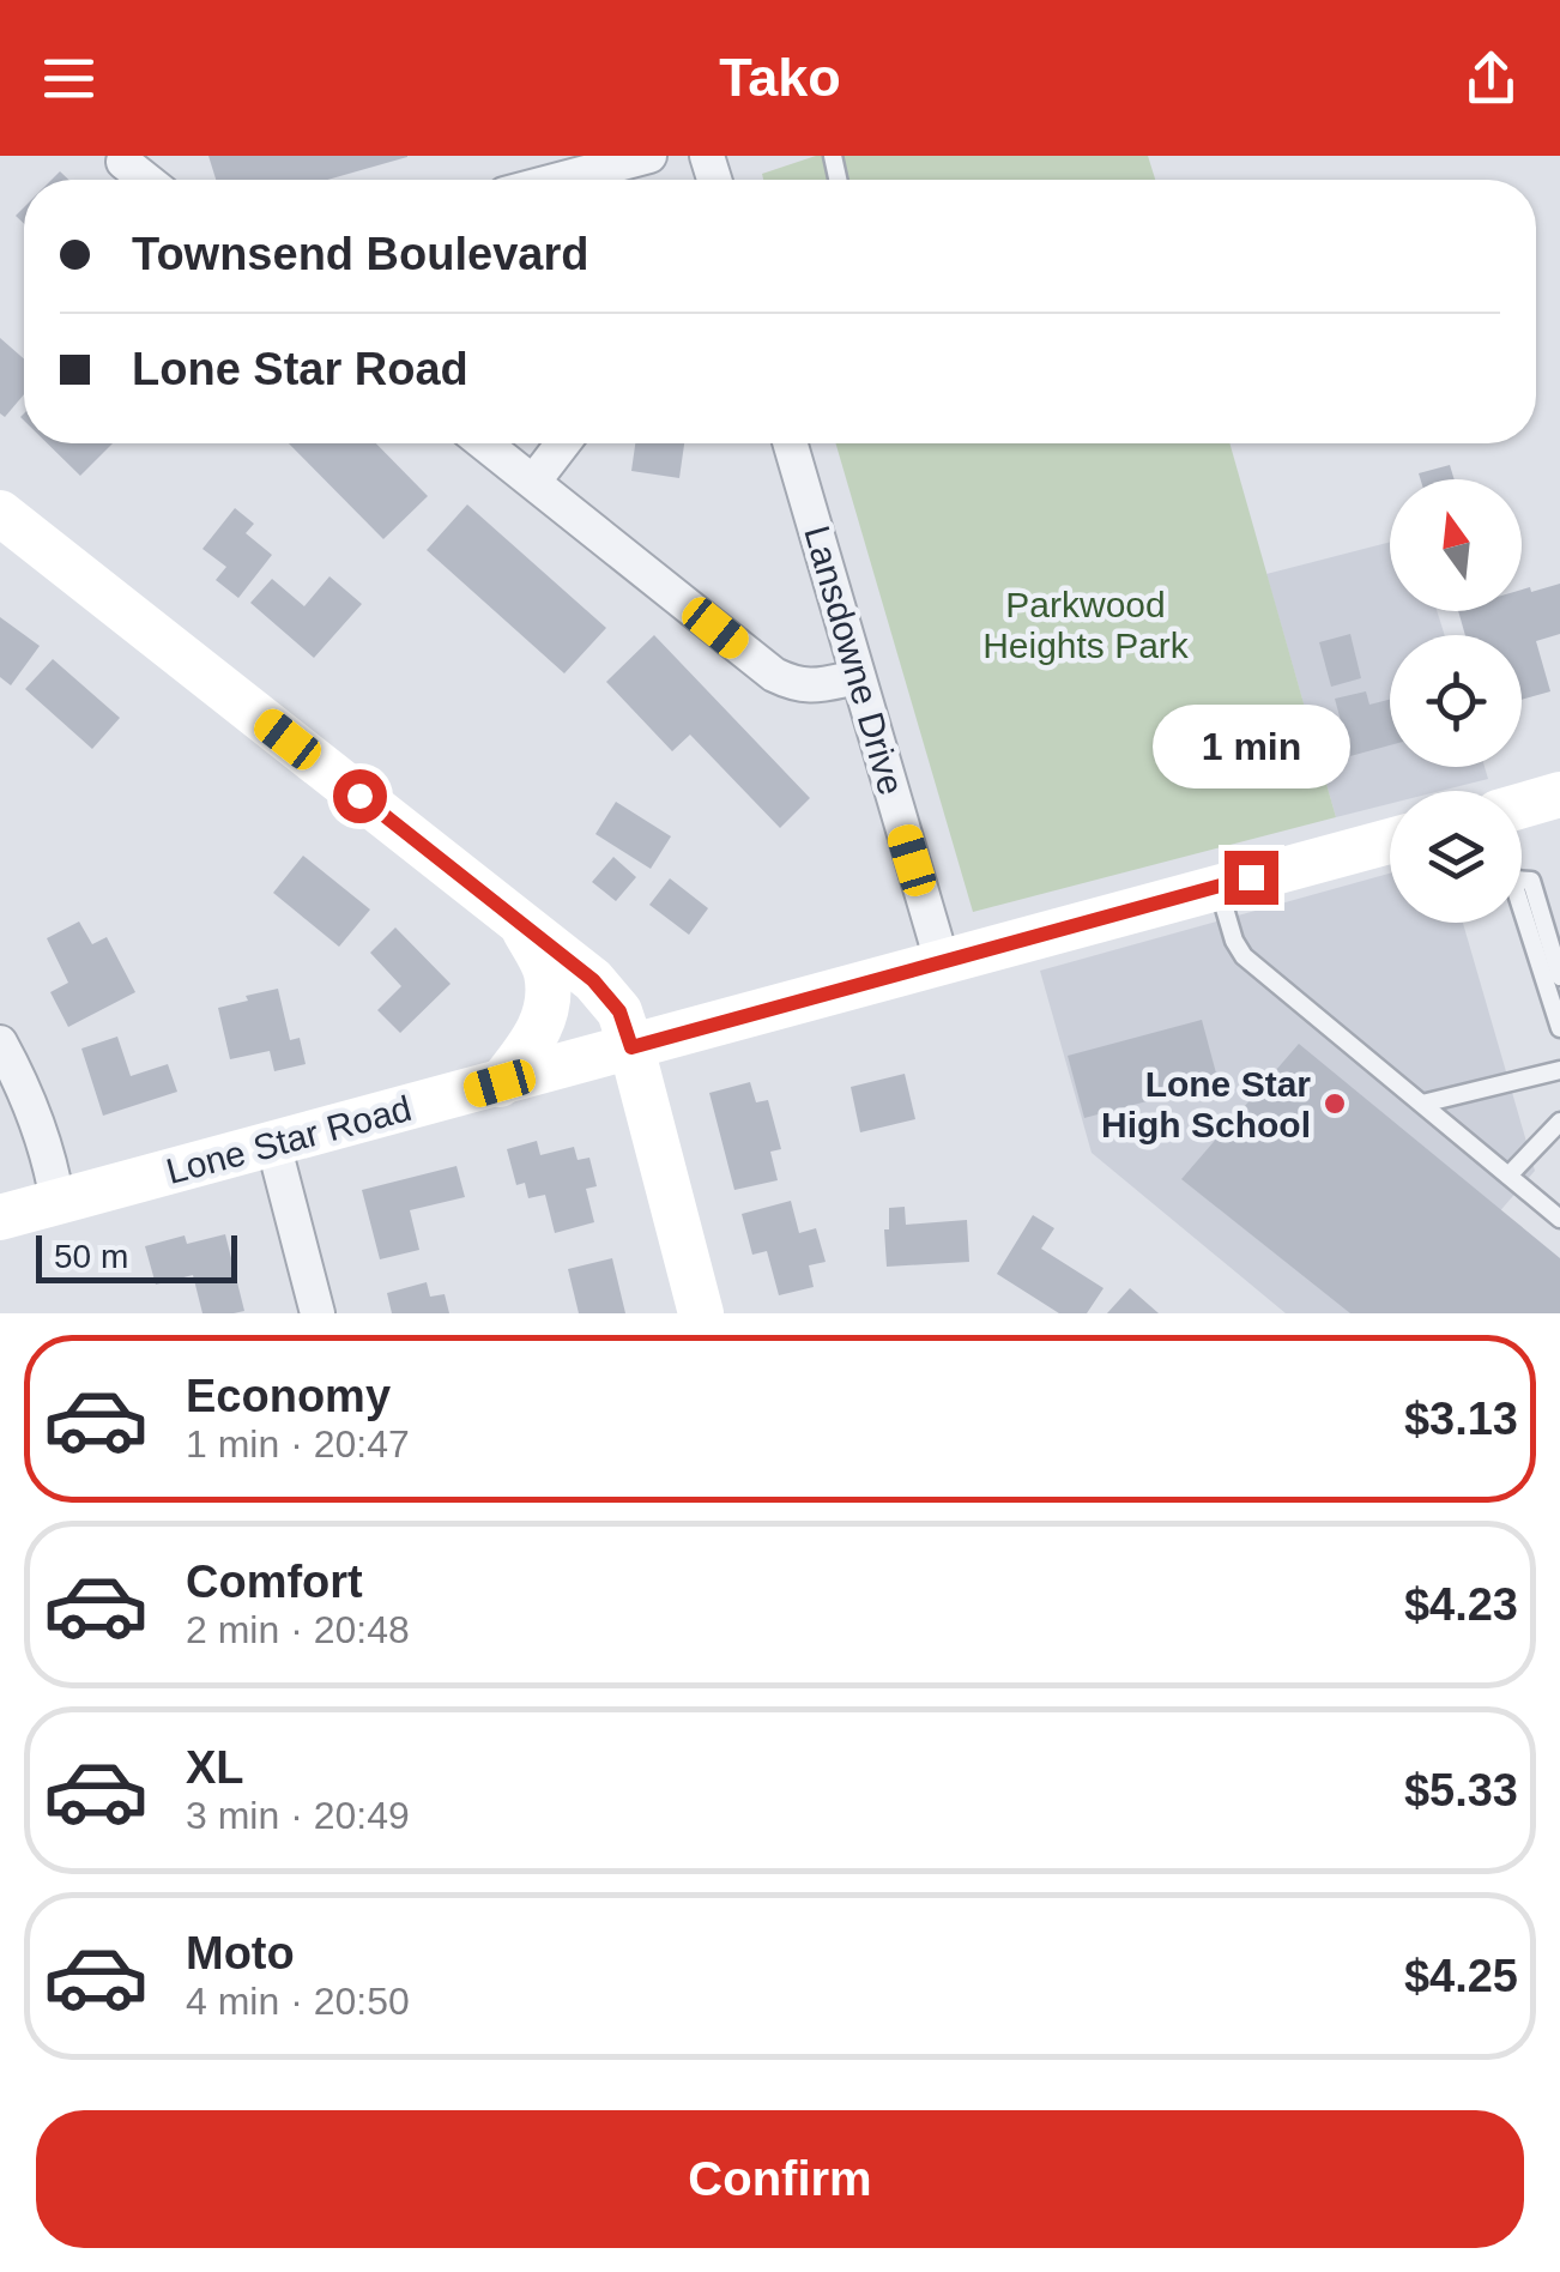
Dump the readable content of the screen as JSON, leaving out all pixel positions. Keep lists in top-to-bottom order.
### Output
{
  "streets": {
    "street": ["Lansdowne Drive", "Lone Star Road"]
  },
  "crossings": [
    ["Lansdowne Drive", "Lone Star Road"]
  ],
  "parks": ["Parkwood Heights Park"],
  "places": ["Lone Star High School"],
  "scale_bar": "50 m",
  "north": "top",
  "page": {
    "header": "Tako",
    "banner": ["Townsend Boulevard", "Lone Star Road"],
    "bubble": "1 min",
    "scale": "50 m",
    "list": [
      {
        "name": "Economy",
        "note": "1 min · 20:47",
        "value": "$3.13"
      },
      {
        "name": "Comfort",
        "note": "2 min · 20:48",
        "value": "$4.23"
      },
      {
        "name": "XL",
        "note": "3 min · 20:49",
        "value": "$5.33"
      },
      {
        "name": "Moto",
        "note": "4 min · 20:50",
        "value": "$4.25"
      }
    ],
    "buttons": "Confirm"
  }
}
